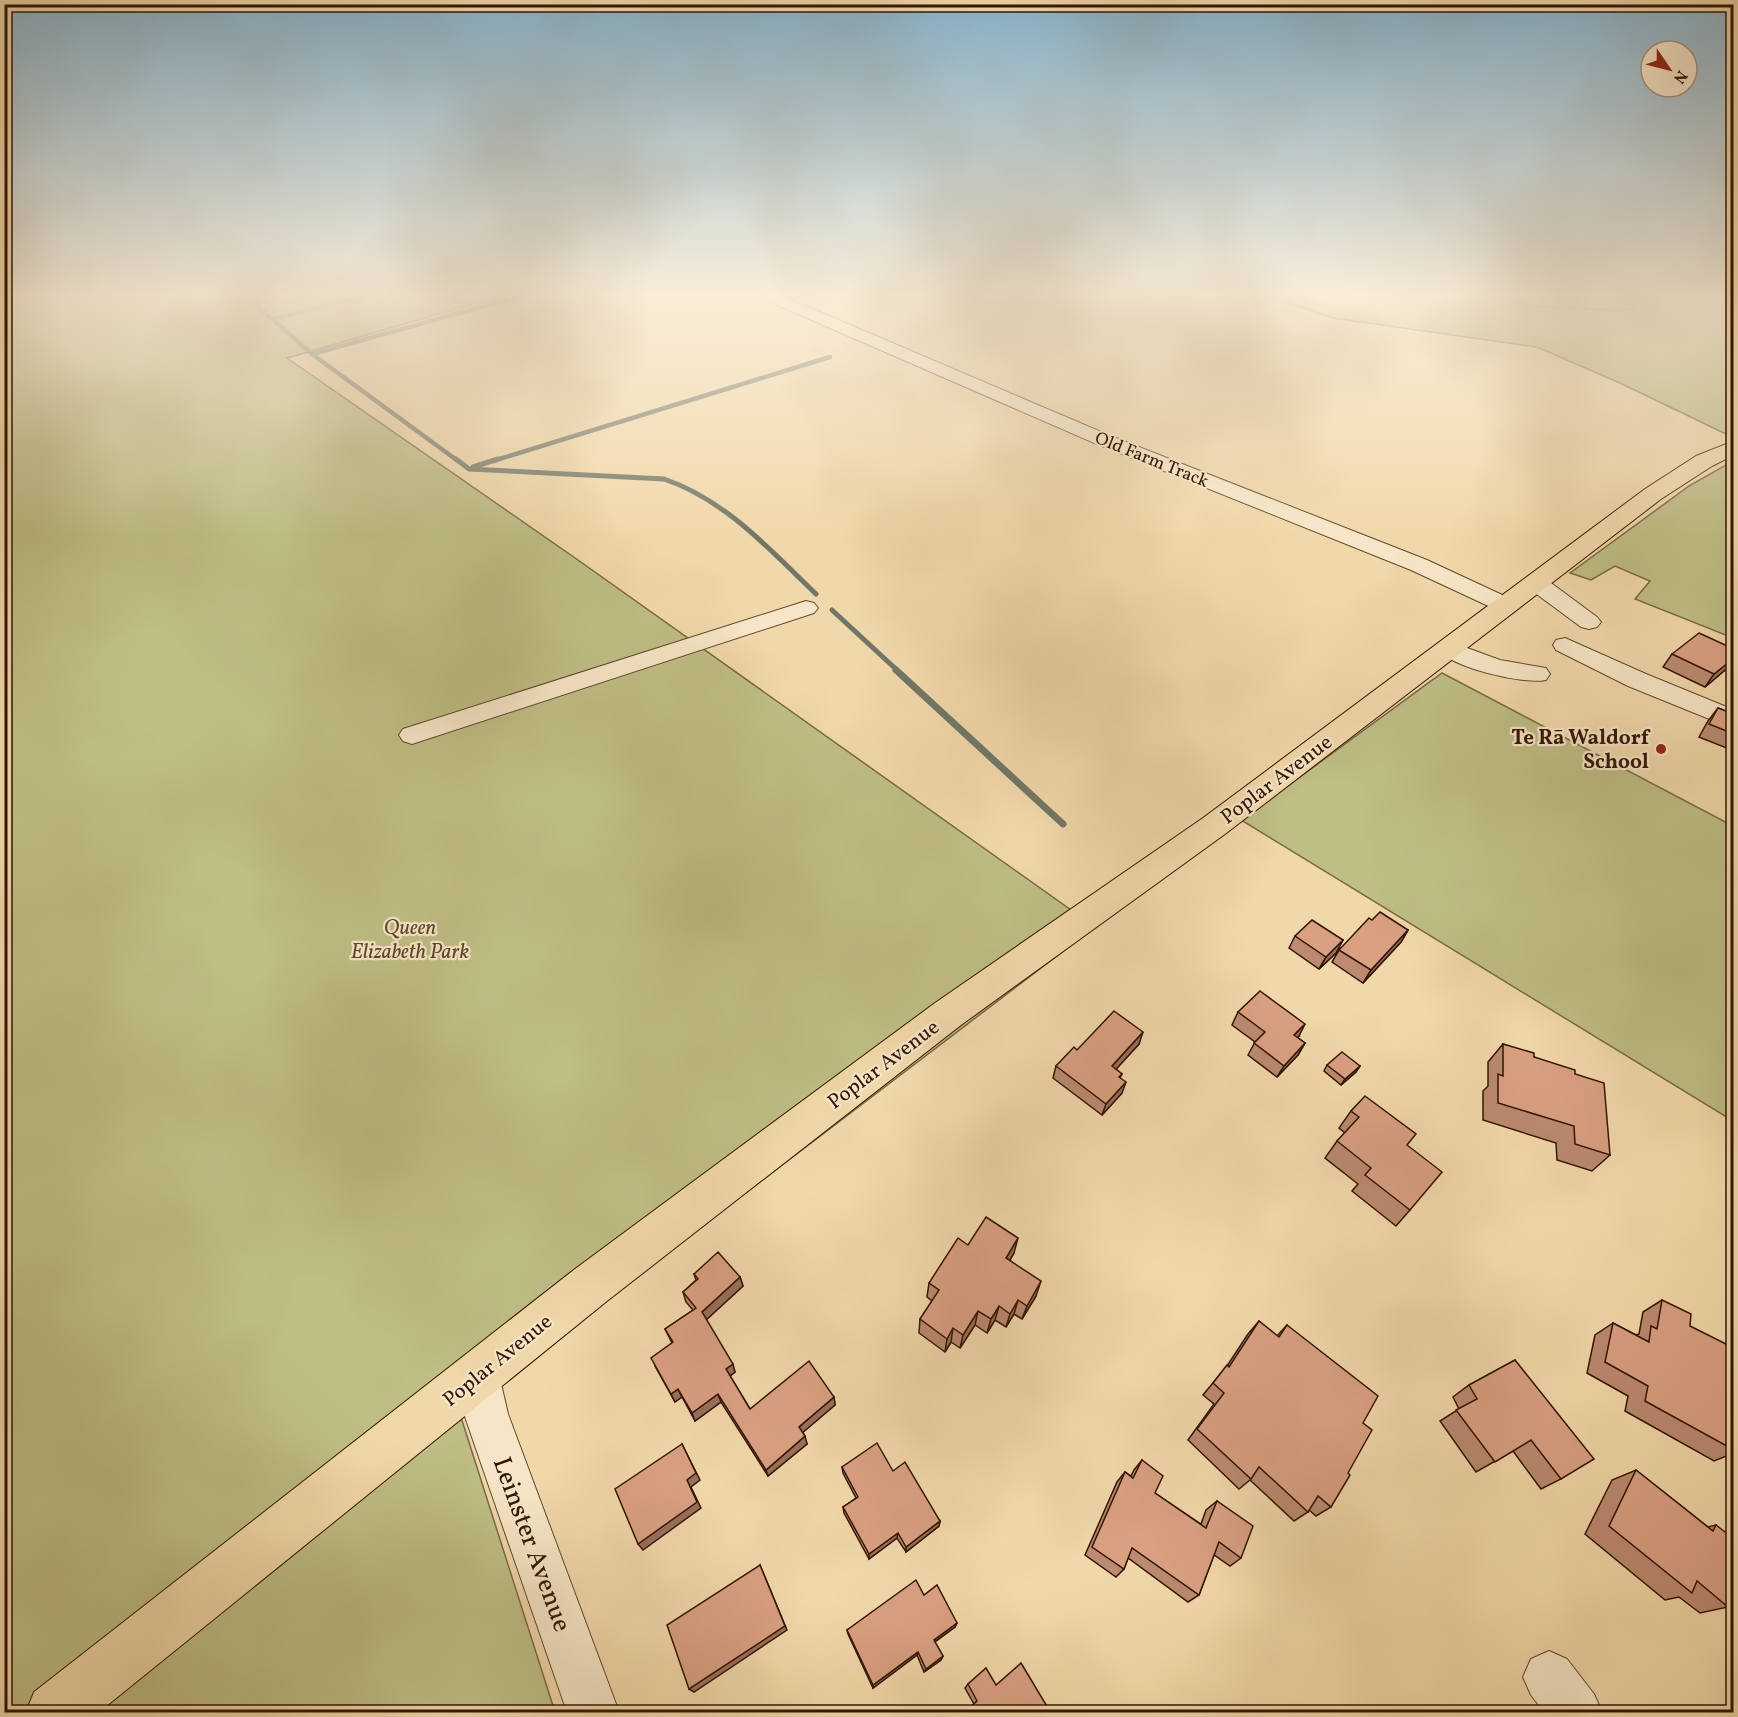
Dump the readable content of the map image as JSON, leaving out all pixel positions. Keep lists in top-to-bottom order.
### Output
{
  "streets": {
    "main road": ["Poplar Avenue"],
    "street": ["Old Farm Track", "Leinster Avenue"]
  },
  "crossings": [
    ["Old Farm Track", "Poplar Avenue"],
    ["Poplar Avenue", "Leinster Avenue"]
  ],
  "parks": ["Queen Elizabeth Park"],
  "places": ["Te Rā Waldorf School"],
  "north": "bottom right"
}
